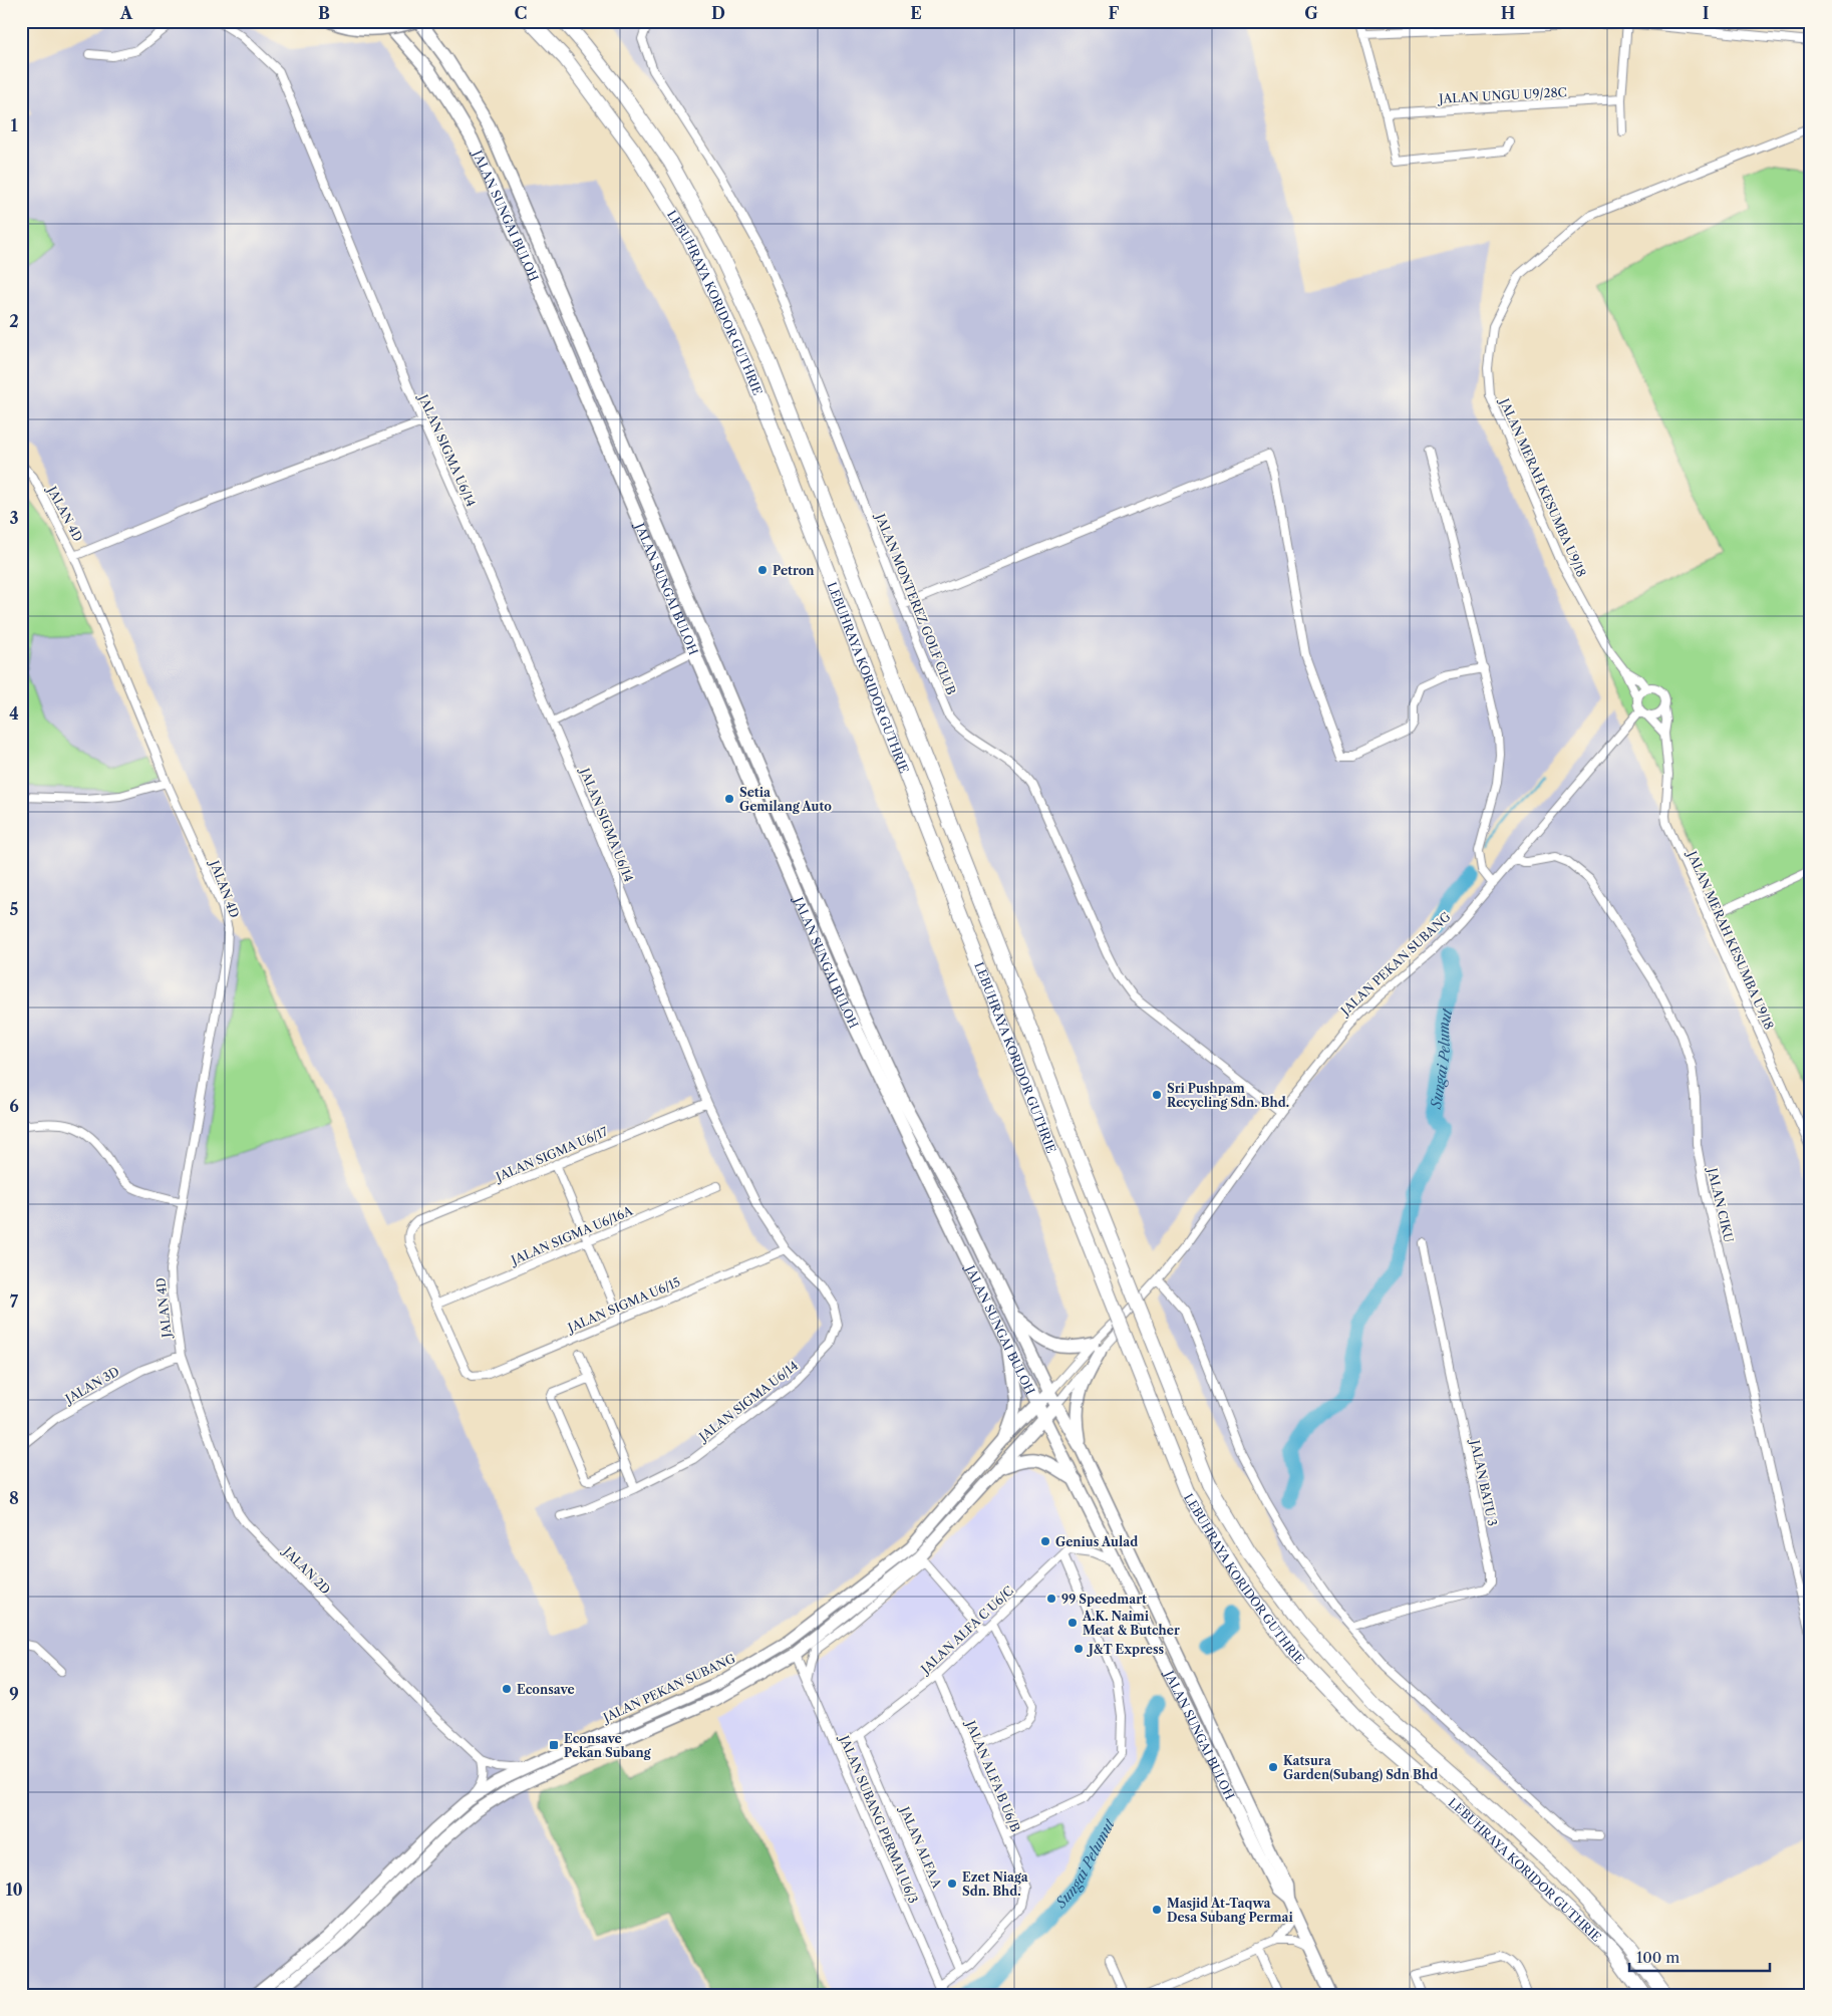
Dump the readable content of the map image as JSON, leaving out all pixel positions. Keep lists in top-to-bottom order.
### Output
{
  "streets": {
    "highway": ["JALAN SUNGAI BULOH", "LEBUHRAYA KORIDOR GUTHRIE"],
    "main road": ["JALAN PEKAN SUBANG"],
    "street": [
      "JALAN UNGU U9/28C",
      "JALAN SIGMA U6/14",
      "JALAN MERAH KESUMBA U9/18",
      "JALAN 4D",
      "JALAN MONTEREZ GOLF CLUB",
      "JALAN SIGMA U6/17",
      "JALAN CIKU",
      "JALAN SIGMA U6/16A",
      "JALAN SIGMA U6/15",
      "JALAN 3D",
      "JALAN BATU 3",
      "JALAN 2D",
      "JALAN ALFA C U6/C",
      "JALAN ALFA B U6/B",
      "JALAN SUBANG PERMAI U6/3",
      "JALAN ALFA A"
    ]
  },
  "crossings": [
    ["JALAN SUNGAI BULOH", "JALAN PEKAN SUBANG"],
    ["JALAN SIGMA U6/14", "JALAN SIGMA U6/17"],
    ["JALAN SIGMA U6/14", "JALAN SIGMA U6/15"],
    ["JALAN MERAH KESUMBA U9/18", "JALAN PEKAN SUBANG"],
    ["JALAN 4D", "JALAN 3D"],
    ["JALAN 4D", "JALAN 2D"],
    ["JALAN MONTEREZ GOLF CLUB", "JALAN PEKAN SUBANG"],
    ["JALAN PEKAN SUBANG", "JALAN CIKU"],
    ["JALAN PEKAN SUBANG", "JALAN 2D"],
    ["JALAN SIGMA U6/17", "JALAN SIGMA U6/16A"],
    ["JALAN SIGMA U6/17", "JALAN SIGMA U6/15"],
    ["JALAN SIGMA U6/16A", "JALAN SIGMA U6/15"],
    ["JALAN 3D", "JALAN 2D"],
    ["JALAN ALFA C U6/C", "JALAN ALFA B U6/B"],
    ["JALAN ALFA C U6/C", "JALAN SUBANG PERMAI U6/3"],
    ["JALAN ALFA C U6/C", "JALAN ALFA A"],
    ["JALAN ALFA B U6/B", "JALAN ALFA A"]
  ],
  "water": ["Sungai Pelumut"],
  "places": {
    "other": [
      "Petron",
      "Setia Gemilang Auto",
      "Sri Pushpam Recycling Sdn. Bhd.",
      "Genius Aulad",
      "99 Speedmart",
      "A.K. Naimi Meat & Butcher",
      "J&T Express",
      "Econsave",
      "Katsura Garden(Subang) Sdn Bhd",
      "Ezet Niaga Sdn. Bhd.",
      "Masjid At-Taqwa Desa Subang Permai"
    ],
    "transit": ["Econsave Pekan Subang"]
  },
  "scale_bar": "100 m",
  "grid": {
    "columns": [
      "A",
      "B",
      "C",
      "D",
      "E",
      "F",
      "G",
      "H",
      "I"
    ],
    "rows": [
      "1",
      "2",
      "3",
      "4",
      "5",
      "6",
      "7",
      "8",
      "9",
      "10"
    ]
  }
}
